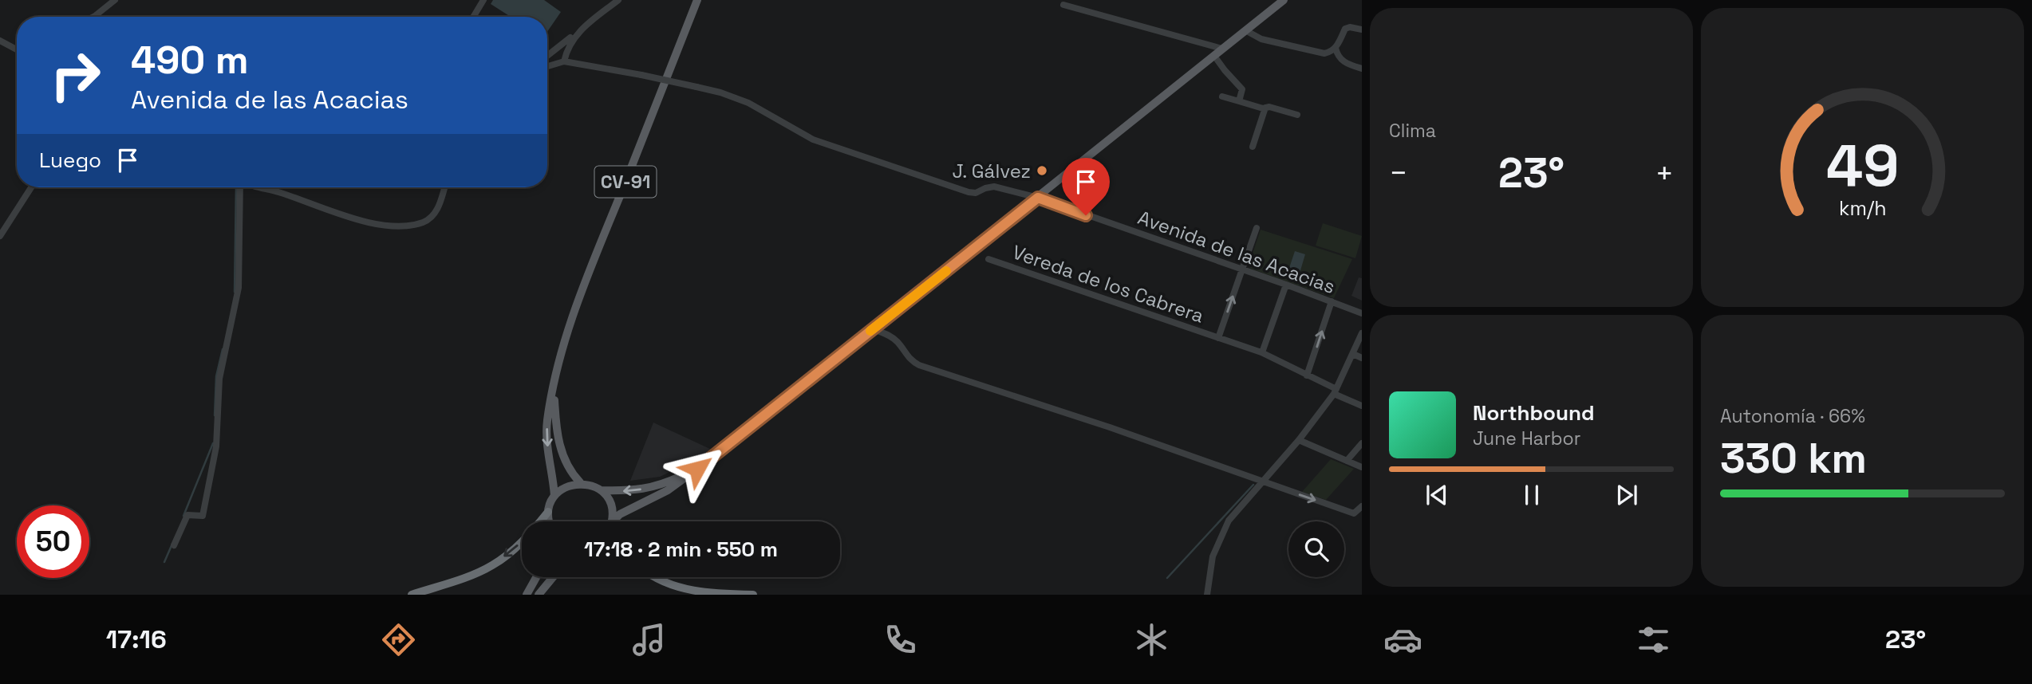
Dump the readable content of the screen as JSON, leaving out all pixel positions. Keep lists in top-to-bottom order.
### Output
{
  "streets": {
    "main road": ["CV-91"],
    "street": ["Avenida de las Acacias", "Vereda de los Cabrera"]
  },
  "places": ["J. Gálvez"],
  "page": {
    "tile": [
      "Clima",
      ["Autonomía · 66%", "330 km"]
    ],
    "turn": ["490 m", "Avenida de las Acacias"],
    "then": "Luego",
    "heat": ["−", "23°", "+"],
    "song": ["Northbound", "June Harbor"],
    "limit": "50",
    "trip": "17:18 · 2 min · 550 m",
    "tabs": ["17:16", "23°"],
    "gauge": ["49", "km/h"]
  }
}
